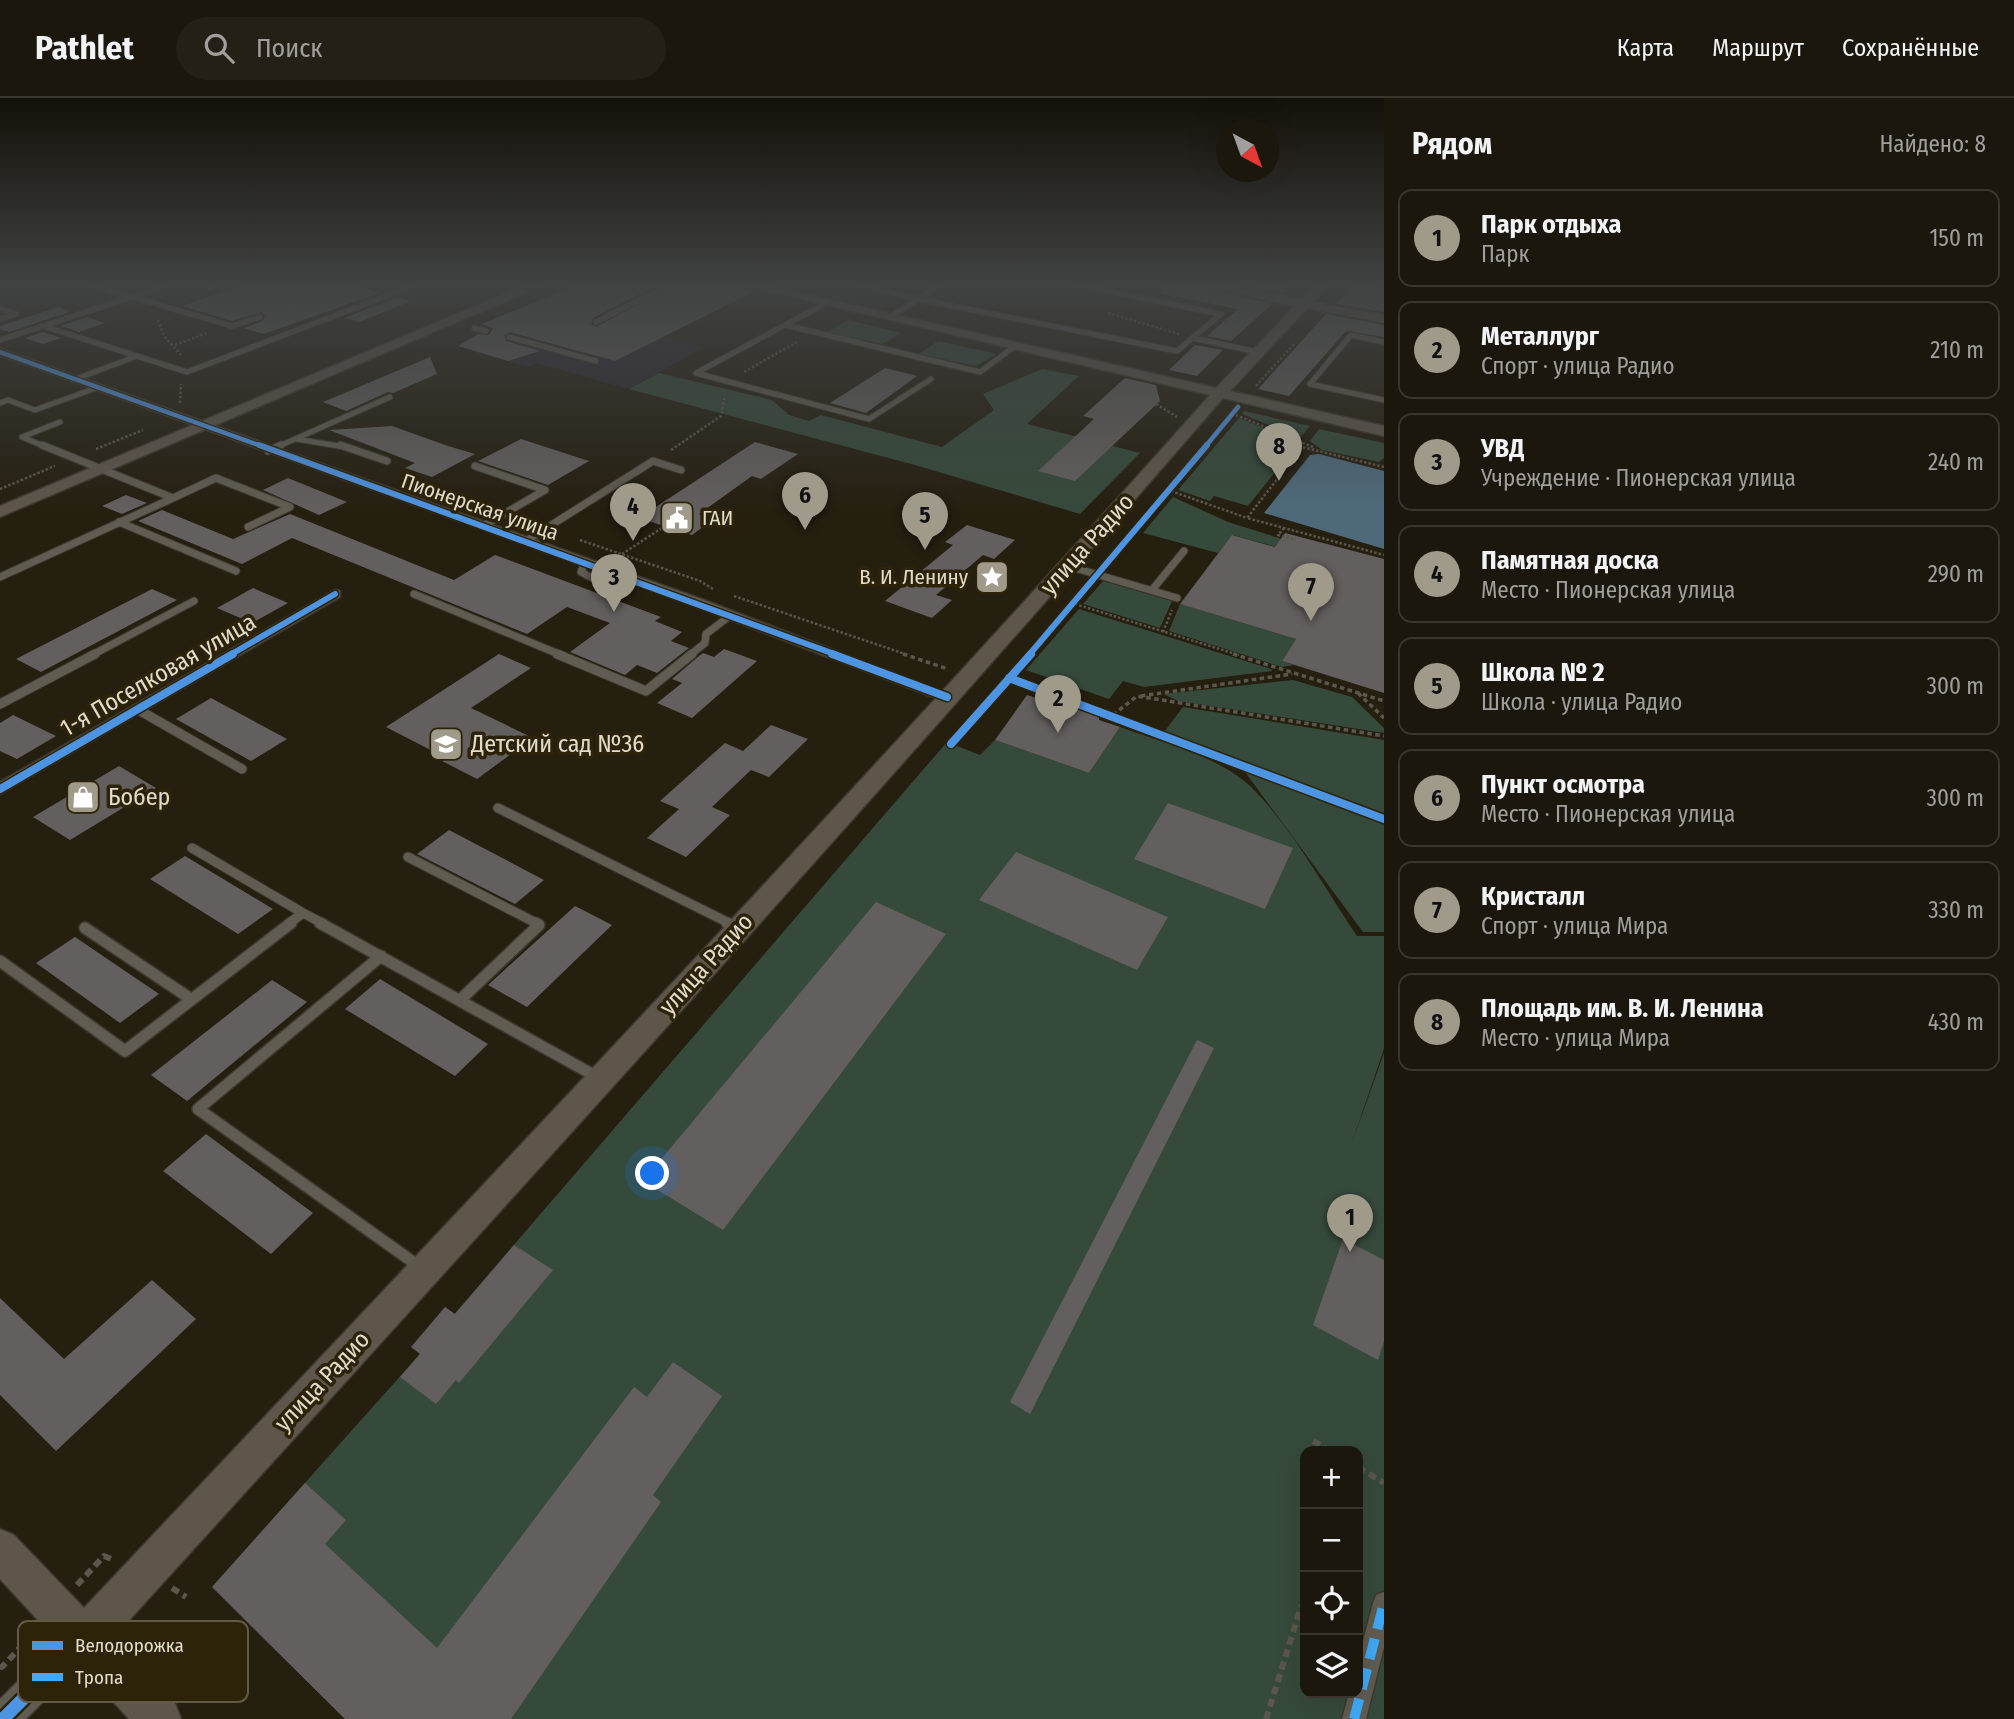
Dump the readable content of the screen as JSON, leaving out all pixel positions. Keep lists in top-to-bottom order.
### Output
{
  "streets": {
    "main road": ["улица Радио"],
    "street": ["Пионерская улица", "1-я Поселковая улица"]
  },
  "crossings": [
    ["Пионерская улица", "улица Радио"]
  ],
  "places": {
    "public building": ["ГАИ"],
    "place": ["В. И. Ленину"],
    "school or university": ["Детский сад №36"],
    "shop": ["Бобер"]
  },
  "legend": ["Велодорожка", "Тропа"],
  "north": "bottom right",
  "page": {
    "header": "Pathlet",
    "search": "Поиск",
    "nav": ["Карта", "Маршрут", "Сохранённые"],
    "heading": ["Рядом", "Найдено: 8"],
    "list": [
      {
        "mark": "1",
        "name": "Парк отдыха",
        "note": "Парк",
        "value": "150 m"
      },
      {
        "mark": "2",
        "name": "Металлург",
        "note": "Спорт · улица Радио",
        "value": "210 m"
      },
      {
        "mark": "3",
        "name": "УВД",
        "note": "Учреждение · Пионерская улица",
        "value": "240 m"
      },
      {
        "mark": "4",
        "name": "Памятная доска",
        "note": "Место · Пионерская улица",
        "value": "290 m"
      },
      {
        "mark": "5",
        "name": "Школа № 2",
        "note": "Школа · улица Радио",
        "value": "300 m"
      },
      {
        "mark": "6",
        "name": "Пункт осмотра",
        "note": "Место · Пионерская улица",
        "value": "300 m"
      },
      {
        "mark": "7",
        "name": "Кристалл",
        "note": "Спорт · улица Мира",
        "value": "330 m"
      },
      {
        "mark": "8",
        "name": "Площадь им. В. И. Ленина",
        "note": "Место · улица Мира",
        "value": "430 m"
      }
    ],
    "pins": [
      "8",
      "6",
      "4",
      "5",
      "3",
      "7",
      "2",
      "1"
    ],
    "map_buttons": ["+", "−"]
  }
}
